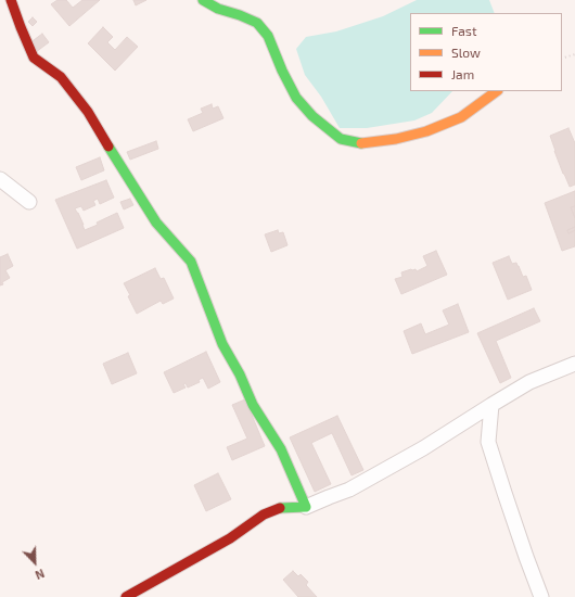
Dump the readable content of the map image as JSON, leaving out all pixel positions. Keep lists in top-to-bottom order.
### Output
{
  "legend": ["Fast", "Slow", "Jam"],
  "north": "bottom right"
}
